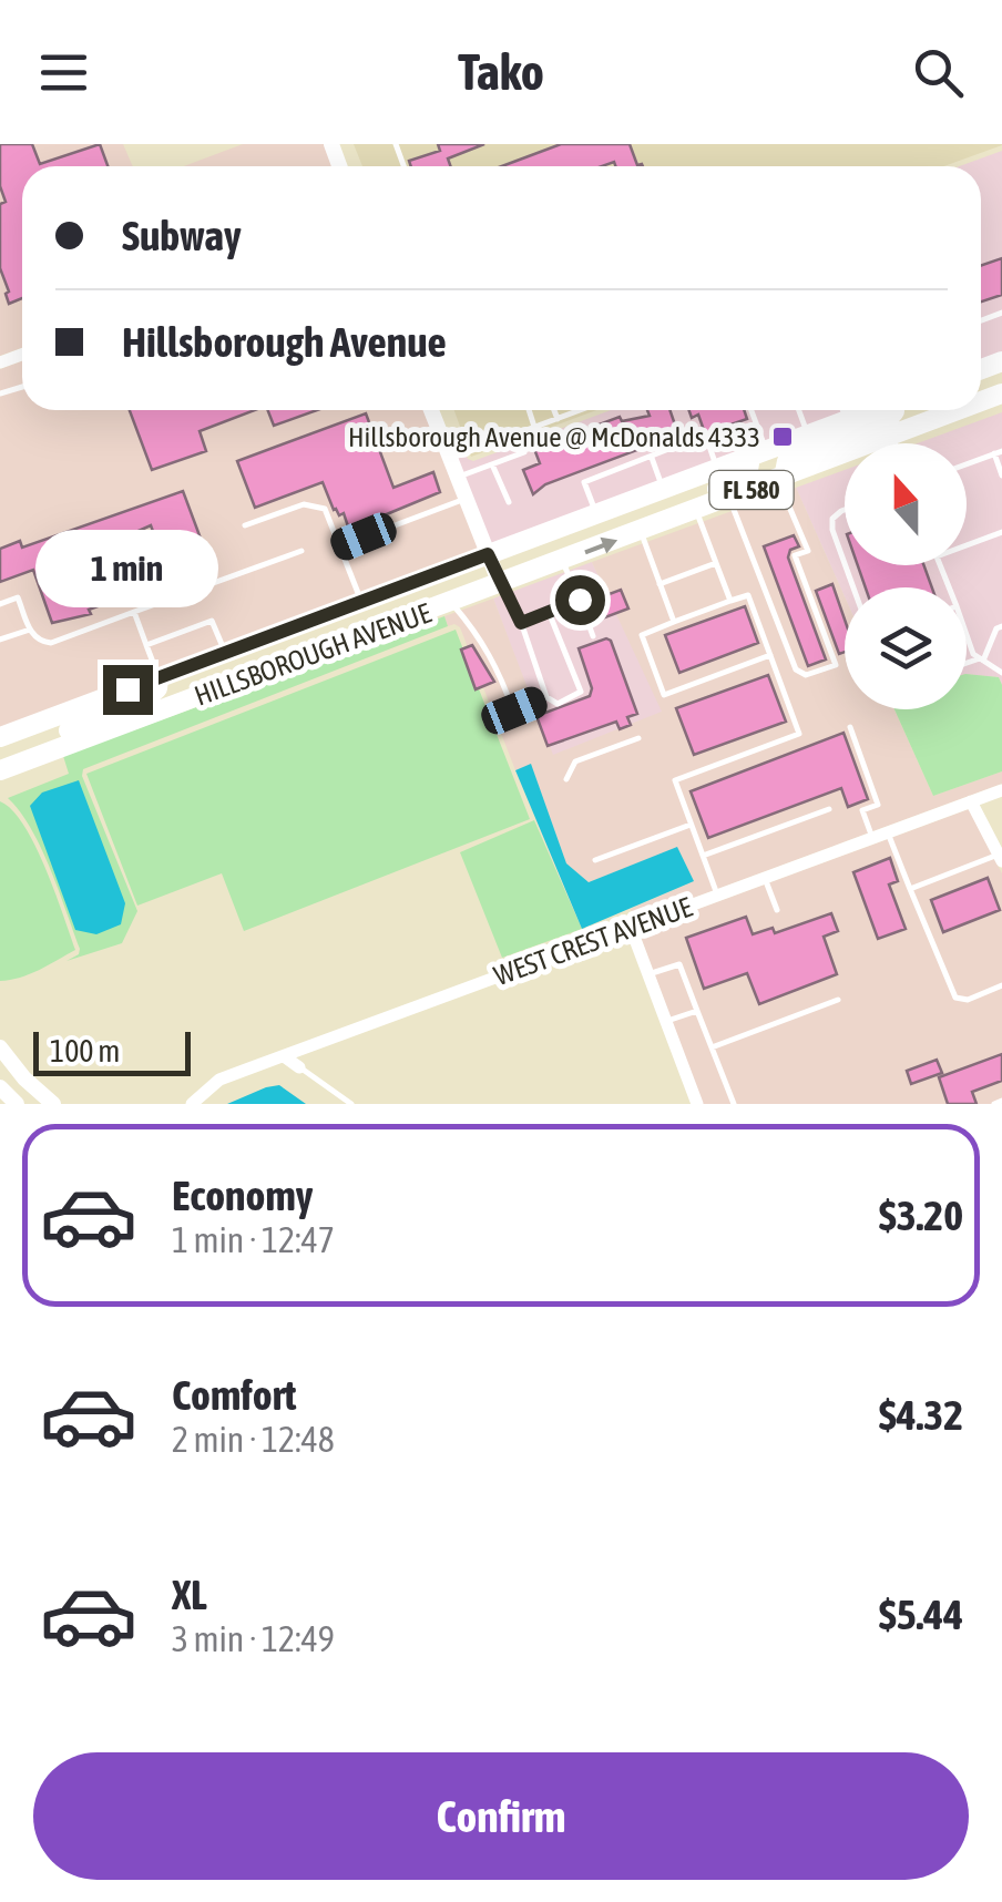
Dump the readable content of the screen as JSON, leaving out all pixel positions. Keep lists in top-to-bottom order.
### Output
{
  "streets": {
    "main road": ["FL 580", "HILLSBOROUGH AVENUE"],
    "street": ["WEST CREST AVENUE"]
  },
  "crossings": [
    ["FL 580", "HILLSBOROUGH AVENUE"]
  ],
  "places": {
    "transit": ["Hillsborough Avenue @ McDonalds 4333"]
  },
  "scale_bar": "100 m",
  "north": "top",
  "page": {
    "header": "Tako",
    "banner": ["Subway", "Hillsborough Avenue"],
    "bubble": "1 min",
    "scale": "100 m",
    "list": [
      {
        "name": "Economy",
        "note": "1 min · 12:47",
        "value": "$3.20"
      },
      {
        "name": "Comfort",
        "note": "2 min · 12:48",
        "value": "$4.32"
      },
      {
        "name": "XL",
        "note": "3 min · 12:49",
        "value": "$5.44"
      }
    ],
    "buttons": "Confirm"
  }
}
